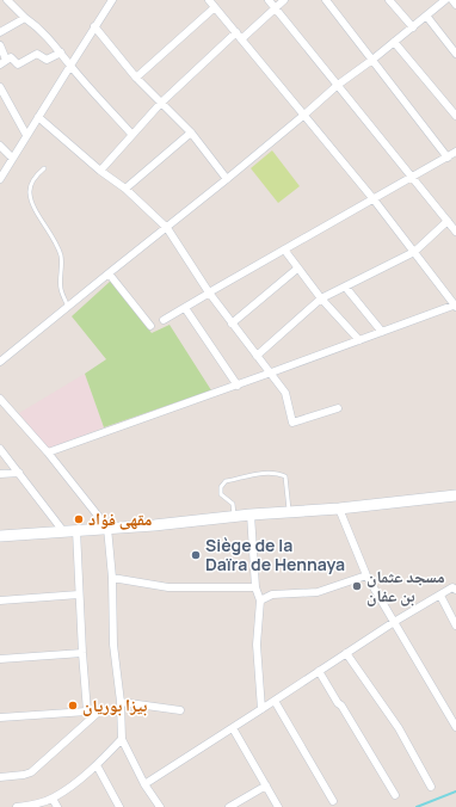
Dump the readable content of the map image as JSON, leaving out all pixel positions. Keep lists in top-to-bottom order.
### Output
{
  "places": [
    "مقهى فؤاد",
    "Siège de la Daïra de Hennaya",
    "مسجد عثمان بن عفان",
    "بيزا بوريان"
  ]
}
